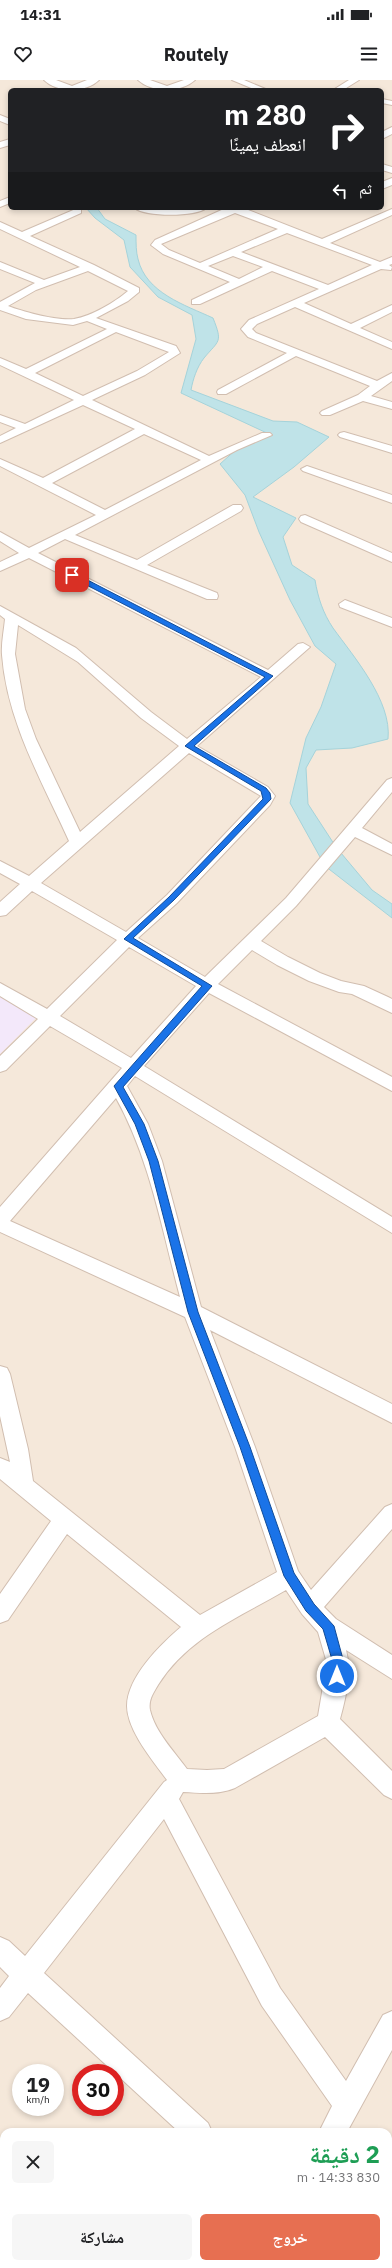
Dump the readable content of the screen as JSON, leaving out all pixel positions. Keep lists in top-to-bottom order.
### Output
{
  "page": {
    "status": "14:31",
    "header": "Routely",
    "turn": ["280 m", "انعطف يمينًا"],
    "then": "ثم",
    "speed": "19 km/h",
    "limit": "30",
    "heading": ["2 دقيقة", "830 m · 14:33"],
    "buttons": ["خروج", "مشاركة"]
  }
}
